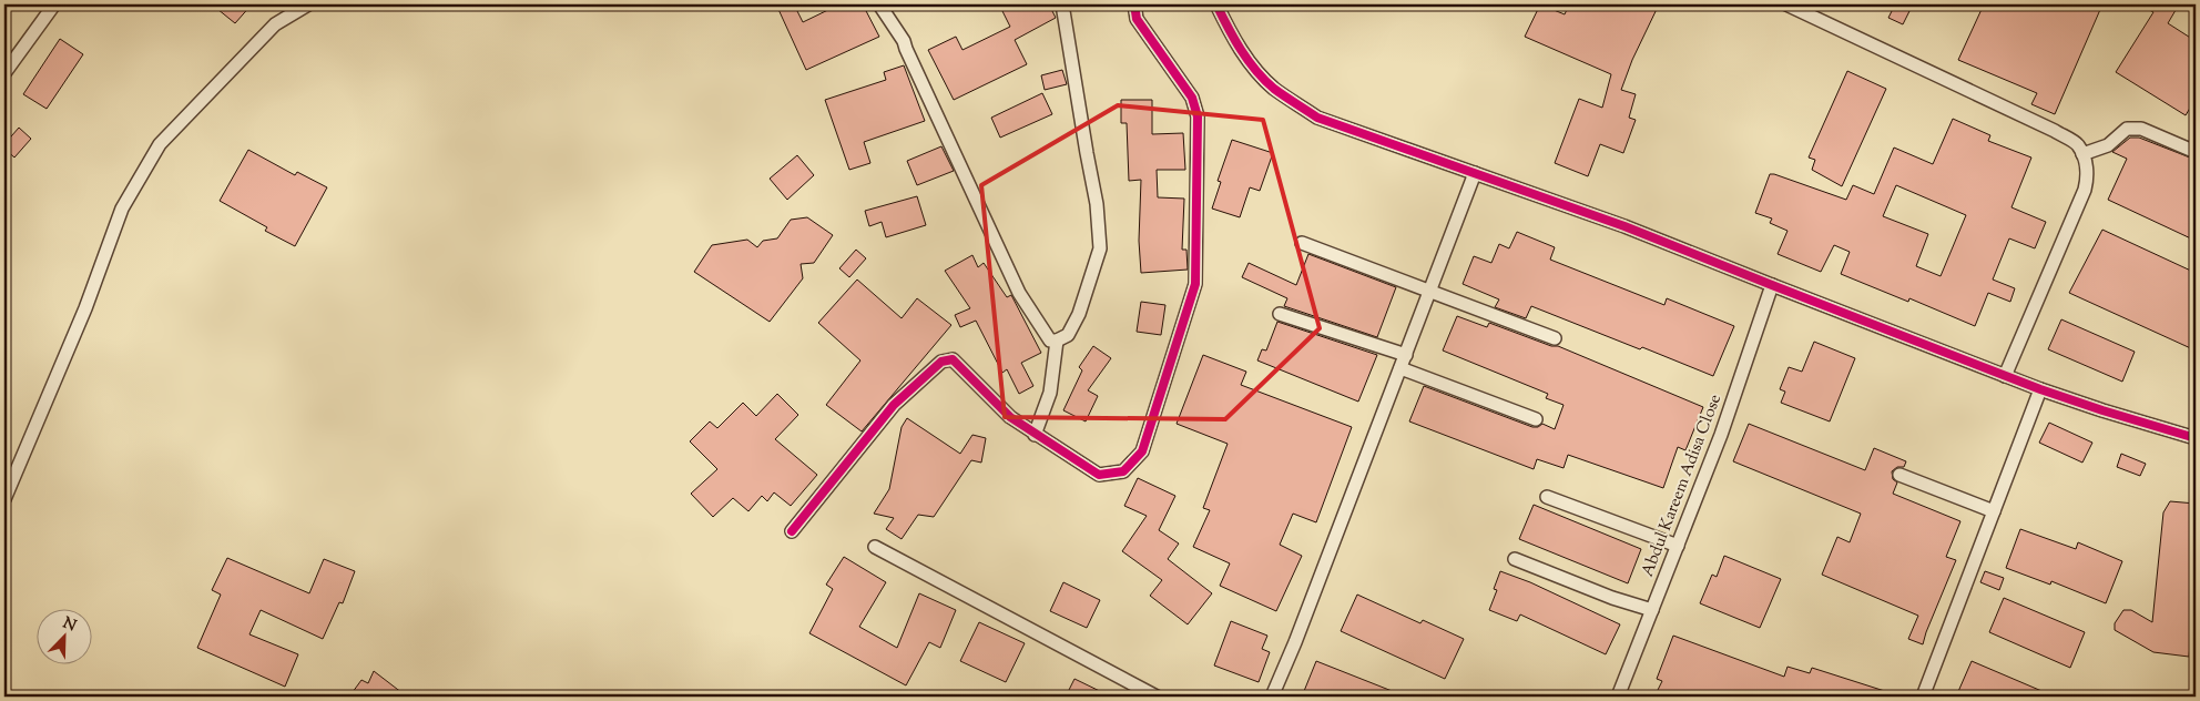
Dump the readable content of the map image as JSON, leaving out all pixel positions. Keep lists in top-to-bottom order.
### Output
{
  "streets": {
    "street": ["Abdul Kareem Adisa Close"]
  },
  "north": "top right"
}
